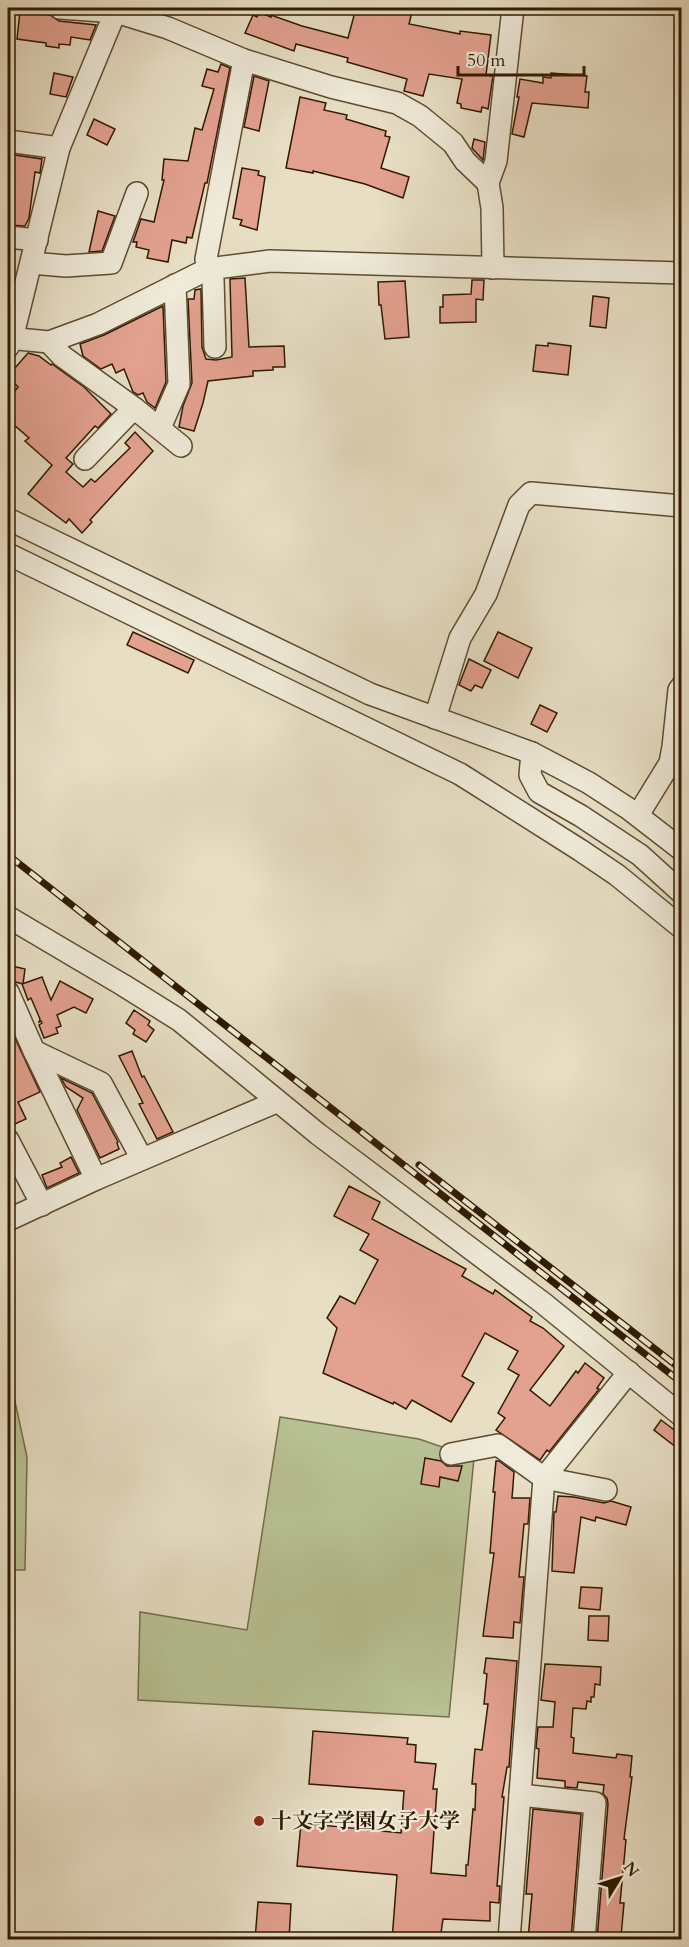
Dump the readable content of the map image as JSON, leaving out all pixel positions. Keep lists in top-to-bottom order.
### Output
{
  "places": ["十文字学園女子大学"],
  "scale_bar": "50 m",
  "north": "top right"
}
